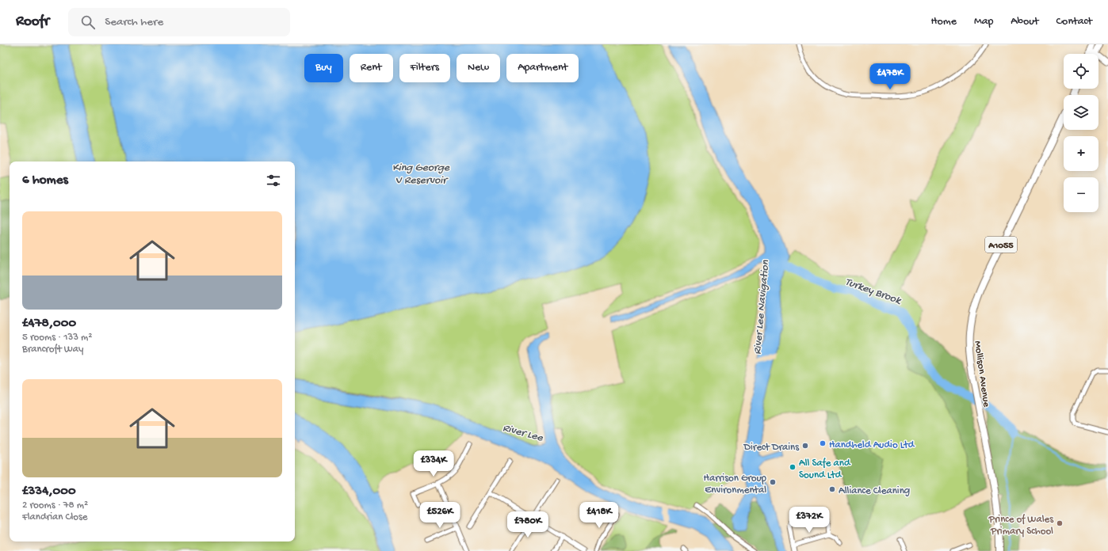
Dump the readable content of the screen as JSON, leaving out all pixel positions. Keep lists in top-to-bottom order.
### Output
{
  "streets": {
    "main road": ["A1055", "Mollison Avenue"]
  },
  "water": [
    "King George V Reservoir",
    "Turkey Brook",
    "River Lee Navigation",
    "River Lee"
  ],
  "places": [
    "Handheld Audio Ltd",
    "Direct Drains",
    "All Safe and Sound Ltd",
    "Harrison Group Environmental",
    "Alliance Cleaning",
    "Prince of Wales Primary School"
  ],
  "page": {
    "header": "Roofr",
    "search": "Search here",
    "nav": [
      "Home",
      "Map",
      "About",
      "Contact"
    ],
    "map_buttons": ["+", "−"],
    "chip": [
      "Buy",
      "Rent",
      "Filters",
      "New",
      "Apartment"
    ],
    "price": [
      "£478K",
      "£334K",
      "£526K",
      "£418K",
      "£372K",
      "£780K"
    ],
    "heading": "6 homes",
    "list": [
      {
        "name": "£478,000",
        "note": "5 rooms · 133 m² · Brancroft Way"
      },
      {
        "name": "£334,000",
        "note": "2 rooms · 78 m² · Flandrian Close"
      }
    ]
  }
}
